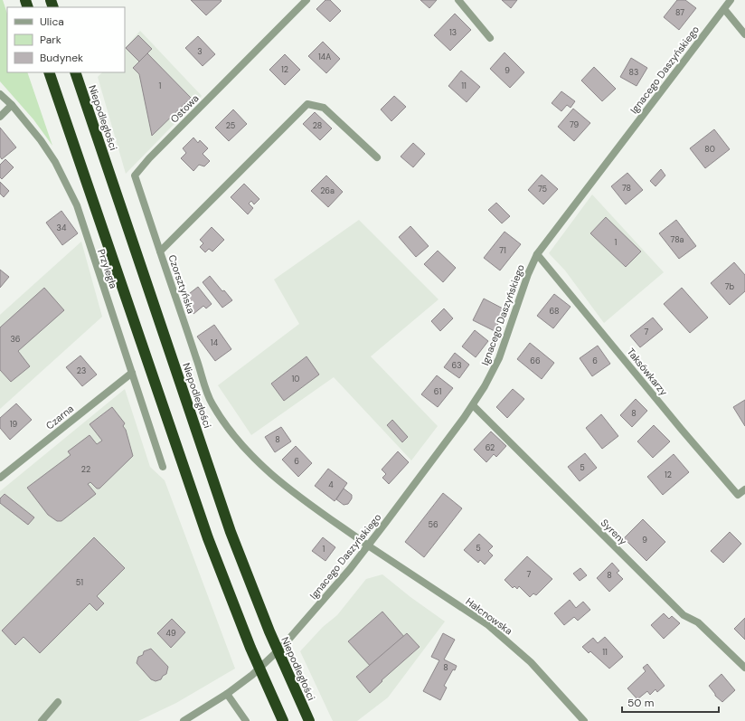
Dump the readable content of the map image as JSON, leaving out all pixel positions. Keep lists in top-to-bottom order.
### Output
{
  "streets": {
    "highway": ["Niepodległości"],
    "street": [
      "Ignacego Daszyńskiego",
      "Ostowa",
      "Przyległa",
      "Czorsztyńska",
      "Taksówkarzy",
      "Czarna",
      "Syreny",
      "Hałcnowska"
    ]
  },
  "crossings": [
    ["Ignacego Daszyńskiego", "Czorsztyńska"],
    ["Ignacego Daszyńskiego", "Taksówkarzy"],
    ["Ignacego Daszyńskiego", "Syreny"],
    ["Ignacego Daszyńskiego", "Hałcnowska"],
    ["Ostowa", "Czorsztyńska"],
    ["Przyległa", "Czarna"],
    ["Czorsztyńska", "Hałcnowska"]
  ],
  "house_numbers": [
    "87",
    "13",
    "3",
    "14A",
    "12",
    "9",
    "83",
    "1",
    "11",
    "79",
    "25",
    "28",
    "80",
    "78",
    "75",
    "26a",
    "34",
    "78a",
    "1",
    "71",
    "7b",
    "68",
    "7",
    "36",
    "14",
    "66",
    "6",
    "63",
    "23",
    "10",
    "61",
    "8",
    "19",
    "8",
    "62",
    "6",
    "5",
    "22",
    "12",
    "4",
    "56",
    "9",
    "5",
    "1",
    "7",
    "8",
    "51",
    "49",
    "11",
    "8"
  ],
  "legend": ["Ulica", "Park", "Budynek"],
  "scale_bar": "50 m"
}
